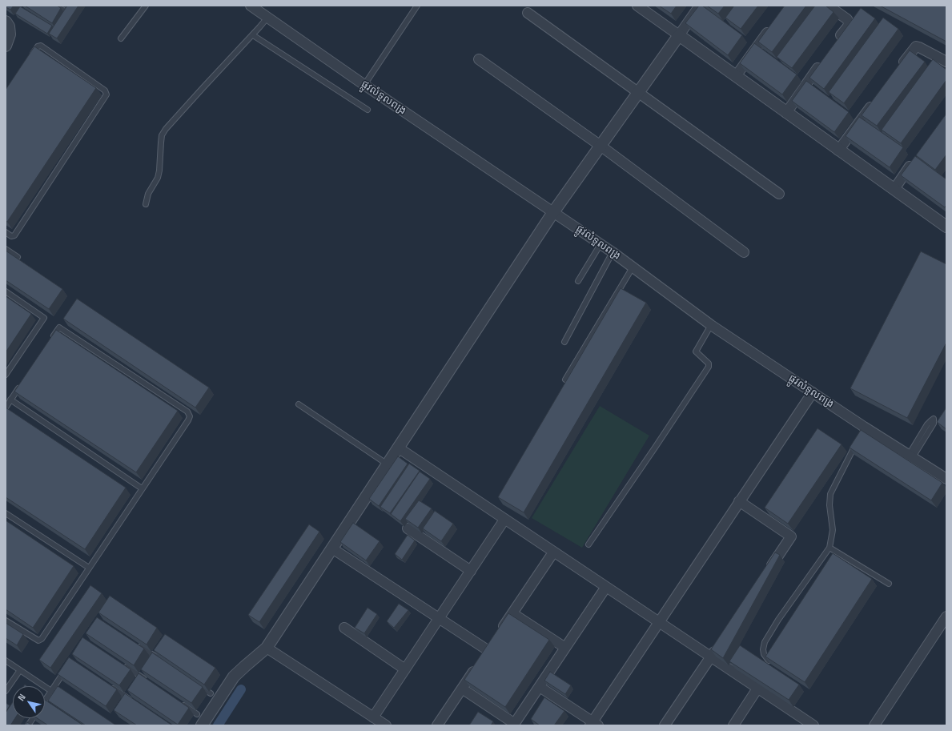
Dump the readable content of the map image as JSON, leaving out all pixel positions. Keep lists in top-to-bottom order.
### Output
{
  "streets": {
    "street": ["ផ្លូវលំទួលពង្រ"]
  },
  "north": "top left"
}
